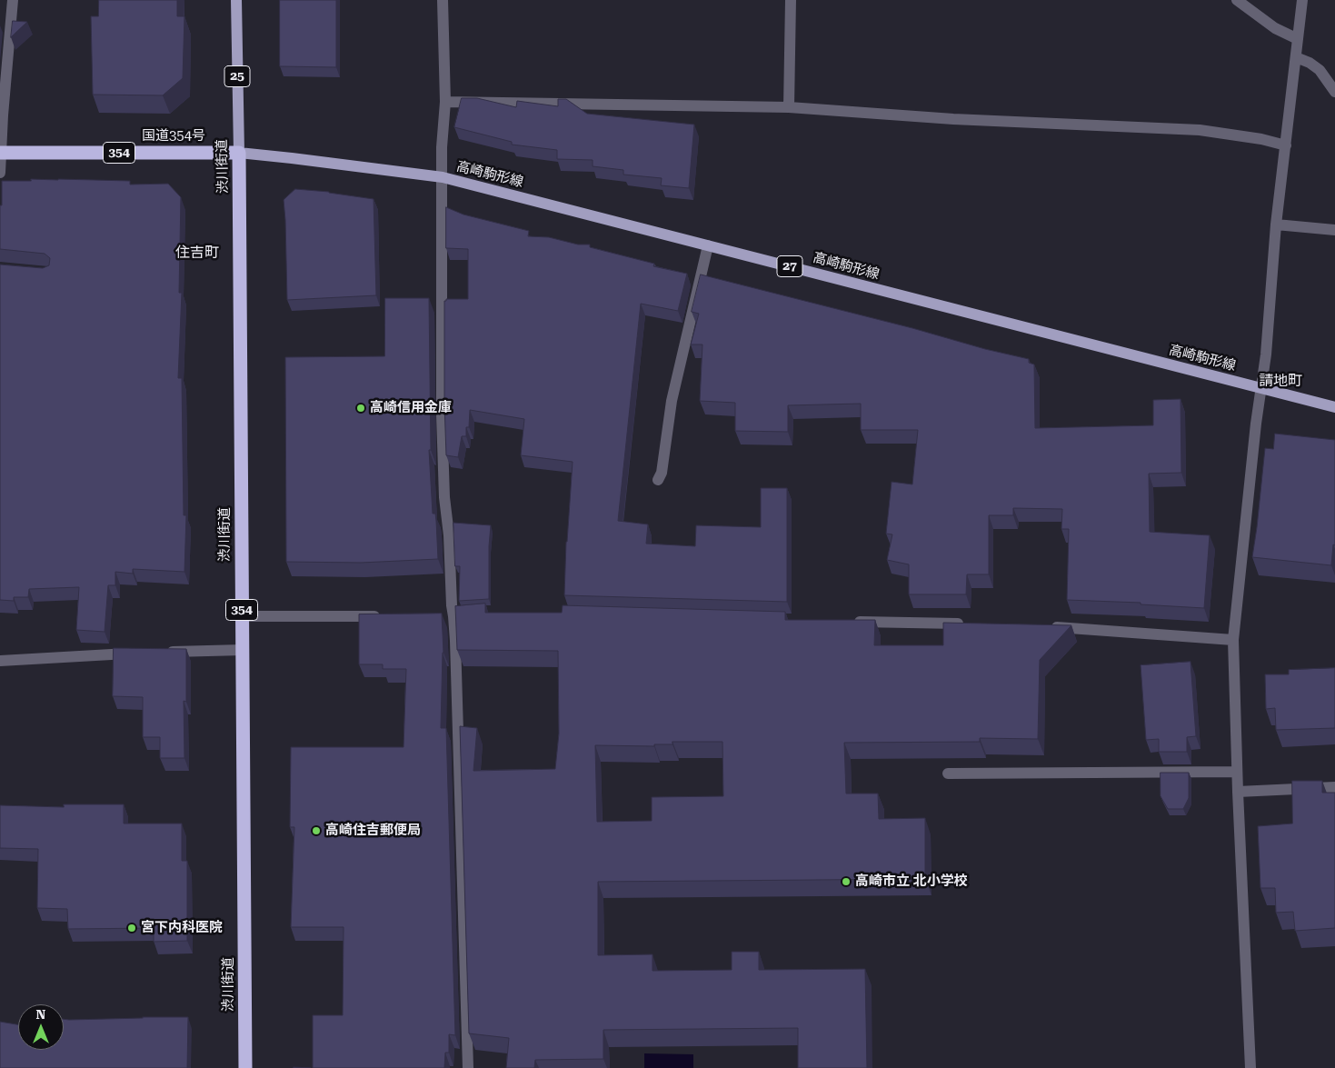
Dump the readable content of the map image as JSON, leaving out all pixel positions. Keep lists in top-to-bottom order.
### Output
{
  "streets": {
    "highway": ["国道354号", "354", "渋川街道"],
    "main road": ["25", "高崎駒形線", "27"]
  },
  "crossings": [
    ["国道354号", "渋川街道"],
    ["国道354号", "高崎駒形線"],
    ["渋川街道", "高崎駒形線"]
  ],
  "districts": ["住吉町", "請地町"],
  "places": [
    "高崎信用金庫",
    "高崎住吉郵便局",
    "高崎市立 北小学校",
    "宮下内科医院"
  ],
  "north": "top"
}
